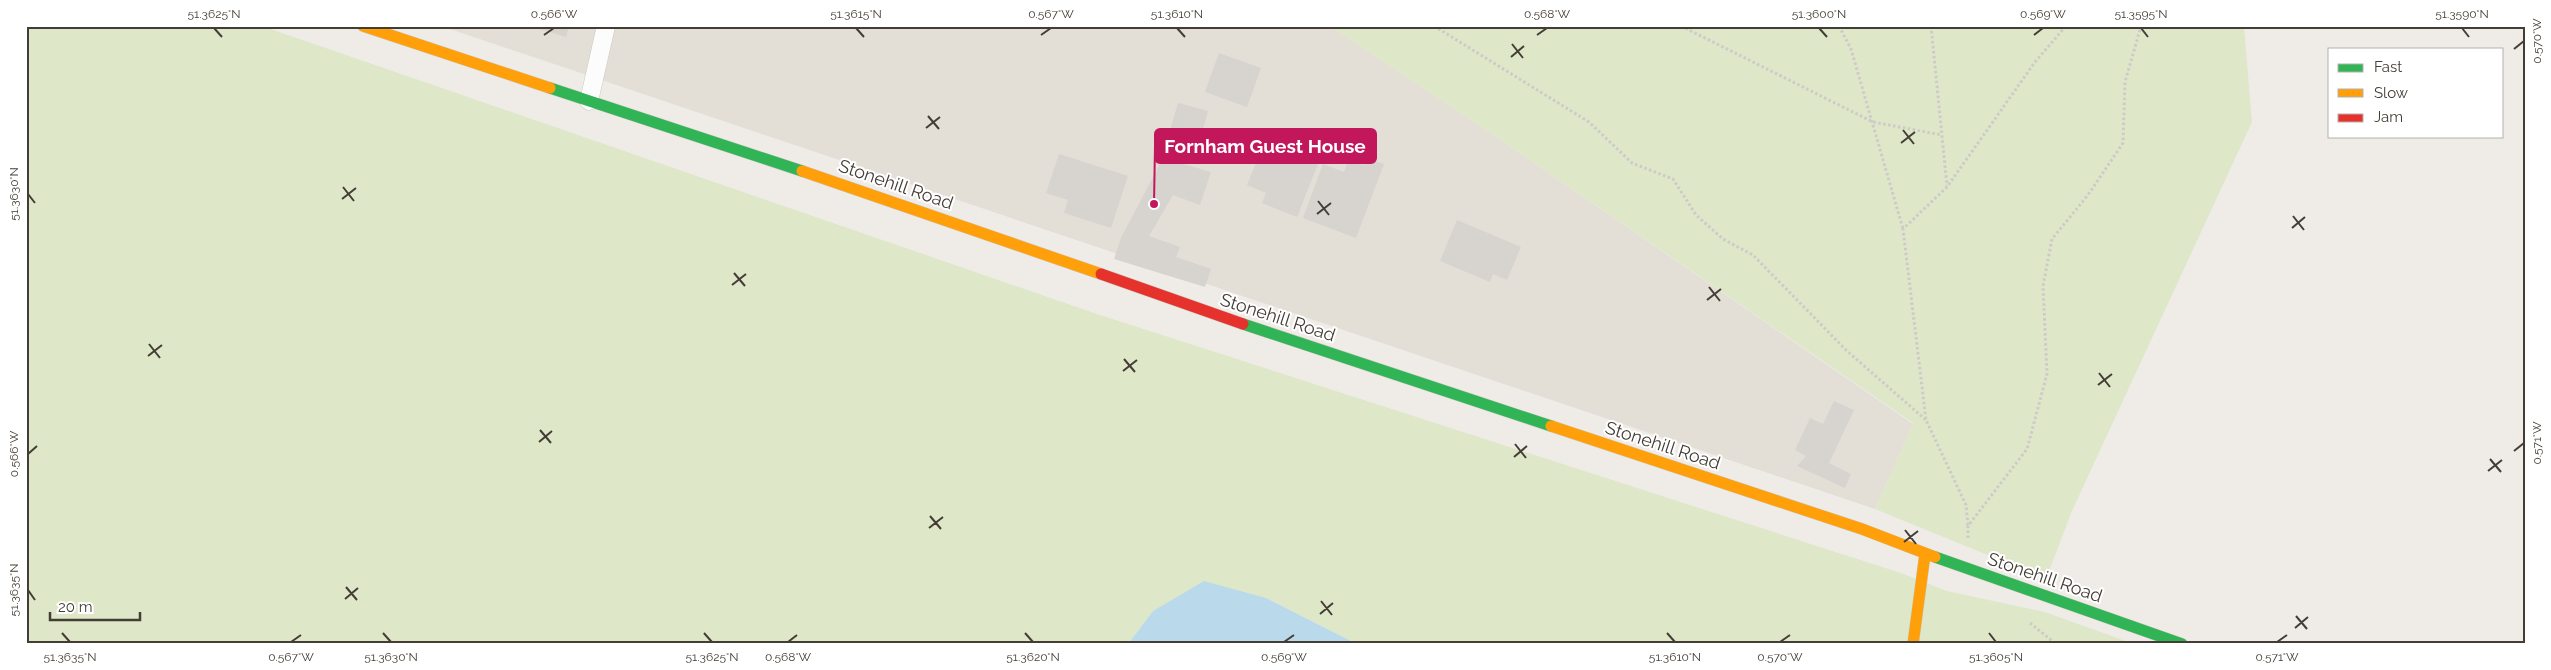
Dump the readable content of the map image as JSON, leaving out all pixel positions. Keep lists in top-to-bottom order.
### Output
{
  "streets": {
    "street": ["Stonehill Road"]
  },
  "places": ["Fornham Guest House"],
  "legend": ["Fast", "Slow", "Jam"],
  "scale_bar": "20 m",
  "coordinates": [
    "51.3625°N",
    "0.566°W",
    "51.3615°N",
    "0.567°W",
    "51.3610°N",
    "0.568°W",
    "51.3600°N",
    "0.569°W",
    "51.3595°N",
    "51.3590°N",
    "0.570°W",
    "51.3630°N",
    "0.571°W",
    "51.3635°N",
    "51.3620°N",
    "51.3605°N"
  ]
}
